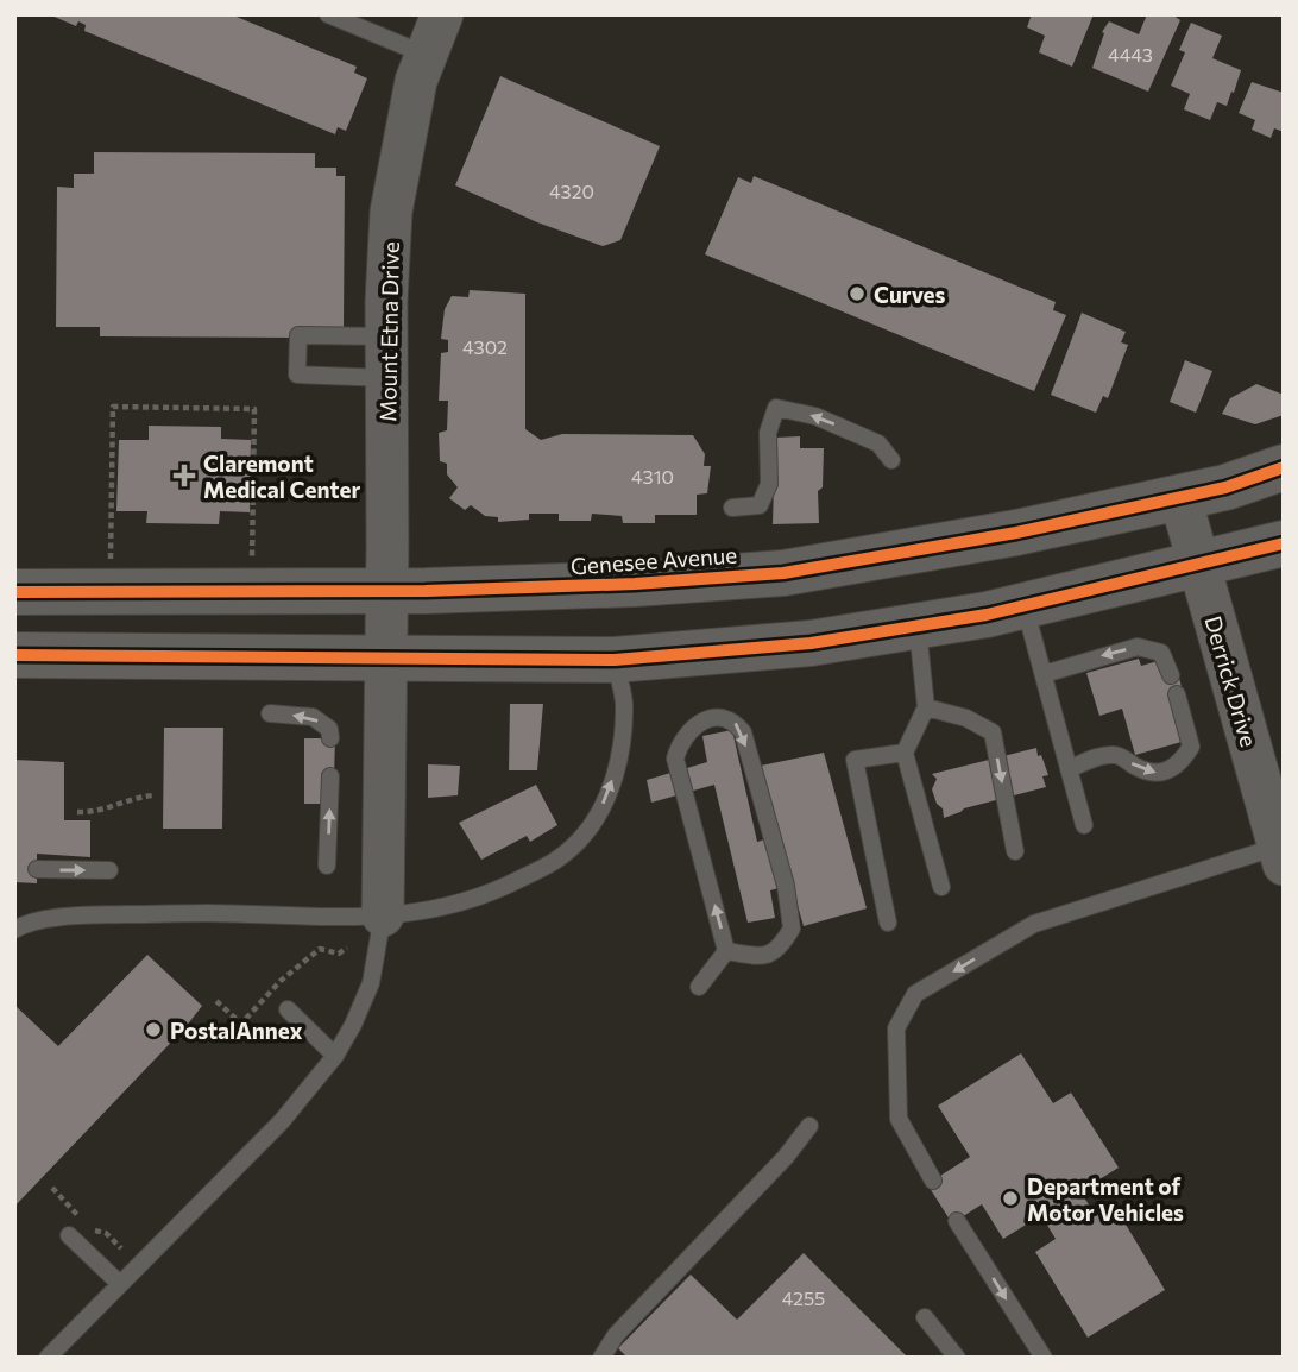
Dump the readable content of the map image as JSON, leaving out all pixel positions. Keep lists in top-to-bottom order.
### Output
{
  "streets": {
    "main road": ["Genesee Avenue"],
    "street": ["Mount Etna Drive", "Derrick Drive"]
  },
  "crossings": [
    ["Mount Etna Drive", "Genesee Avenue"],
    ["Genesee Avenue", "Derrick Drive"]
  ],
  "places": {
    "other": ["Curves", "PostalAnnex", "Department of Motor Vehicles"],
    "health": ["Claremont Medical Center"]
  },
  "house_numbers": [
    "4443",
    "4320",
    "4302",
    "4310",
    "4255"
  ]
}
